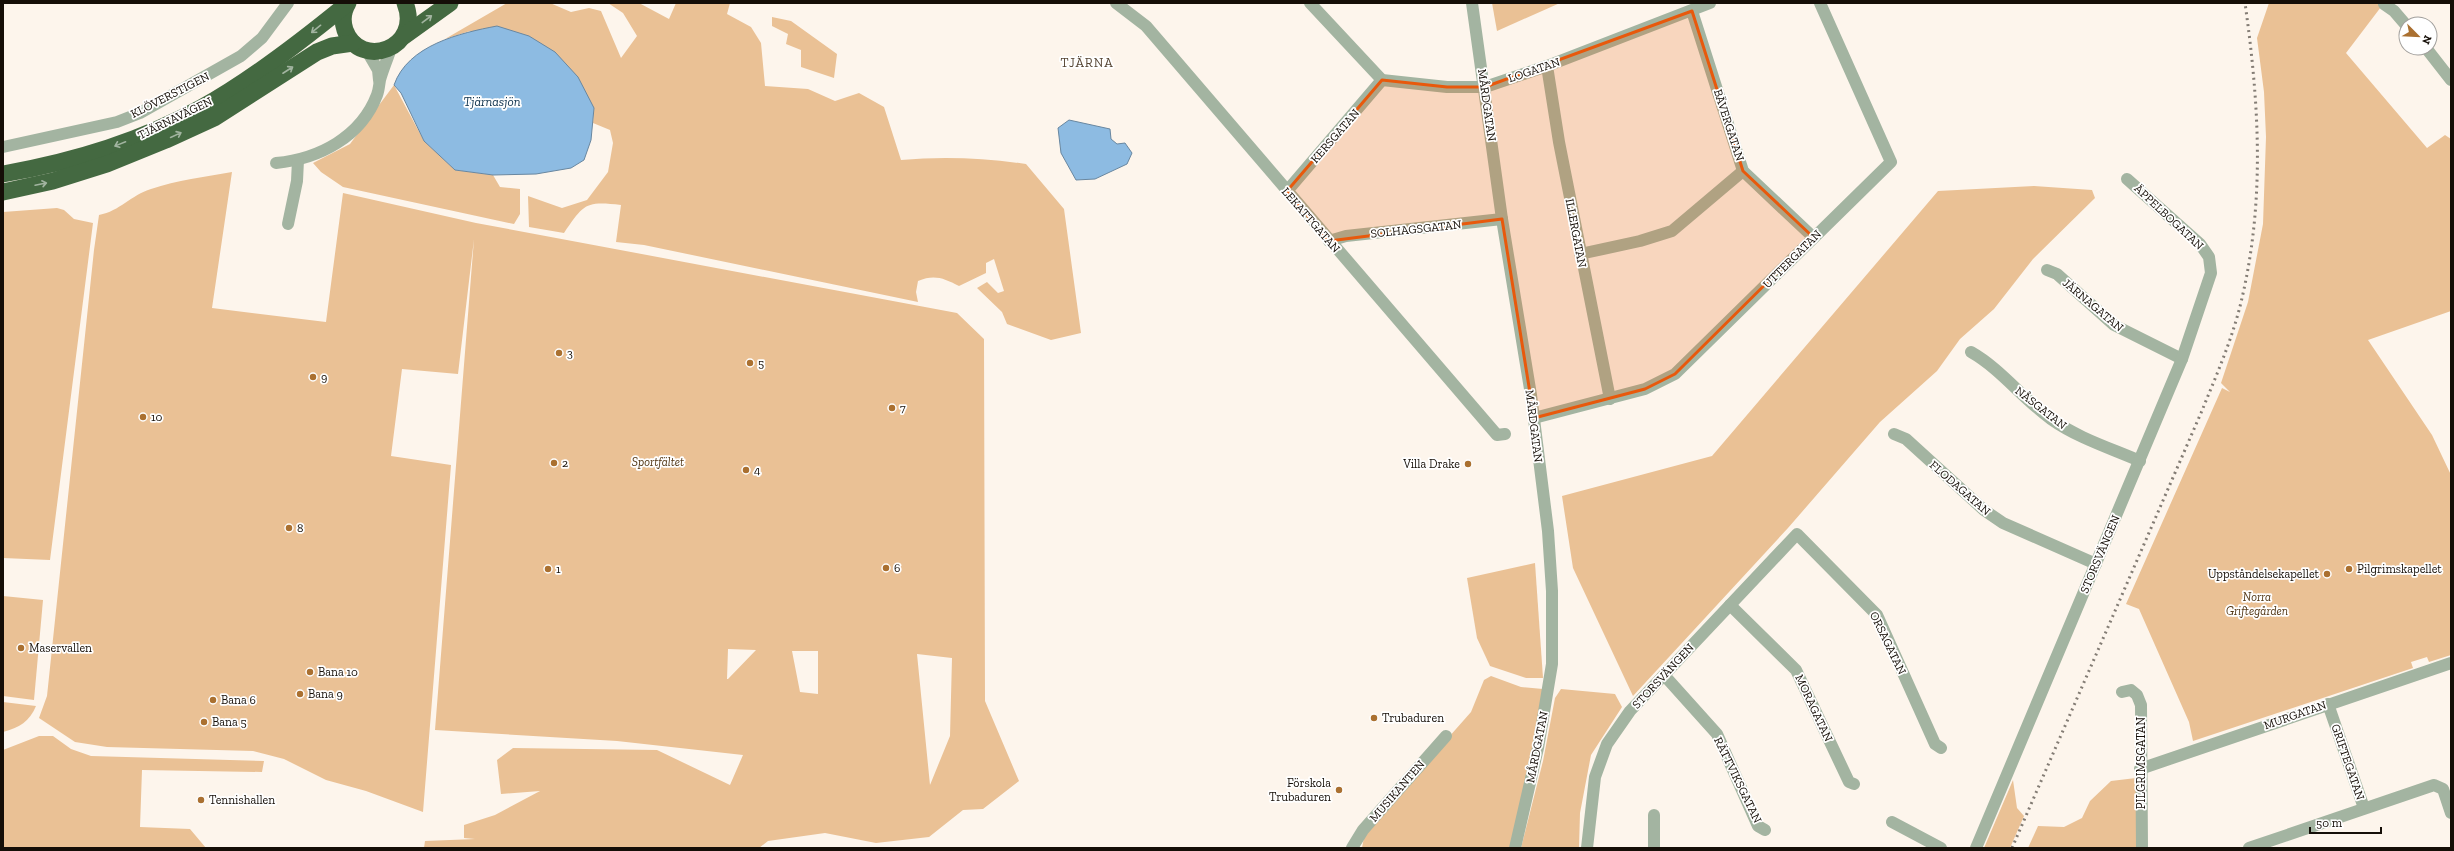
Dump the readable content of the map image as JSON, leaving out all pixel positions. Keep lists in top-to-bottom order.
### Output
{
  "streets": {
    "highway": ["TJÄRNAVÄGEN"],
    "street": [
      "LOGATAN",
      "KLÖVERSTIGEN",
      "MÅRDGATAN",
      "BÄVERGATAN",
      "KERSGATAN",
      "ÄPPELBOGATAN",
      "LEKATTGATAN",
      "SOLHAGSGATAN",
      "ILLERGATAN",
      "UTTERGATAN",
      "JÄRNAGATAN",
      "NÅSGATAN",
      "FLODAGATAN",
      "STORSVÄNGEN",
      "ORSAGATAN",
      "MORAGATAN",
      "MURGATAN",
      "GRIFTEGATAN",
      "PILGRIMSGATAN",
      "RÄTTVIKSGATAN",
      "MUSIKANTEN"
    ]
  },
  "crossings": [
    ["LOGATAN", "MÅRDGATAN"],
    ["LOGATAN", "BÄVERGATAN"],
    ["LOGATAN", "KERSGATAN"],
    ["LOGATAN", "ILLERGATAN"],
    ["MÅRDGATAN", "SOLHAGSGATAN"],
    ["MÅRDGATAN", "UTTERGATAN"],
    ["BÄVERGATAN", "UTTERGATAN"],
    ["KERSGATAN", "LEKATTGATAN"],
    ["ÄPPELBOGATAN", "STORSVÄNGEN"],
    ["LEKATTGATAN", "SOLHAGSGATAN"],
    ["ILLERGATAN", "UTTERGATAN"],
    ["JÄRNAGATAN", "STORSVÄNGEN"],
    ["NÅSGATAN", "STORSVÄNGEN"],
    ["FLODAGATAN", "STORSVÄNGEN"],
    ["STORSVÄNGEN", "ORSAGATAN"],
    ["STORSVÄNGEN", "MORAGATAN"],
    ["STORSVÄNGEN", "RÄTTVIKSGATAN"],
    ["MURGATAN", "GRIFTEGATAN"],
    ["MURGATAN", "PILGRIMSGATAN"]
  ],
  "districts": ["TJÄRNA"],
  "water": ["Tjärnasjön"],
  "parks": ["Sportfältet", "Norra Griftegården"],
  "places": [
    "3",
    "5",
    "9",
    "7",
    "10",
    "2",
    "Villa Drake",
    "4",
    "8",
    "6",
    "1",
    "Pilgrimskapellet",
    "Uppståndelsekapellet",
    "Maservallen",
    "Bana 10",
    "Bana 9",
    "Bana 6",
    "Trubaduren",
    "Bana 5",
    "Förskola Trubaduren",
    "Tennishallen"
  ],
  "scale_bar": "50 m",
  "north": "bottom right"
}
